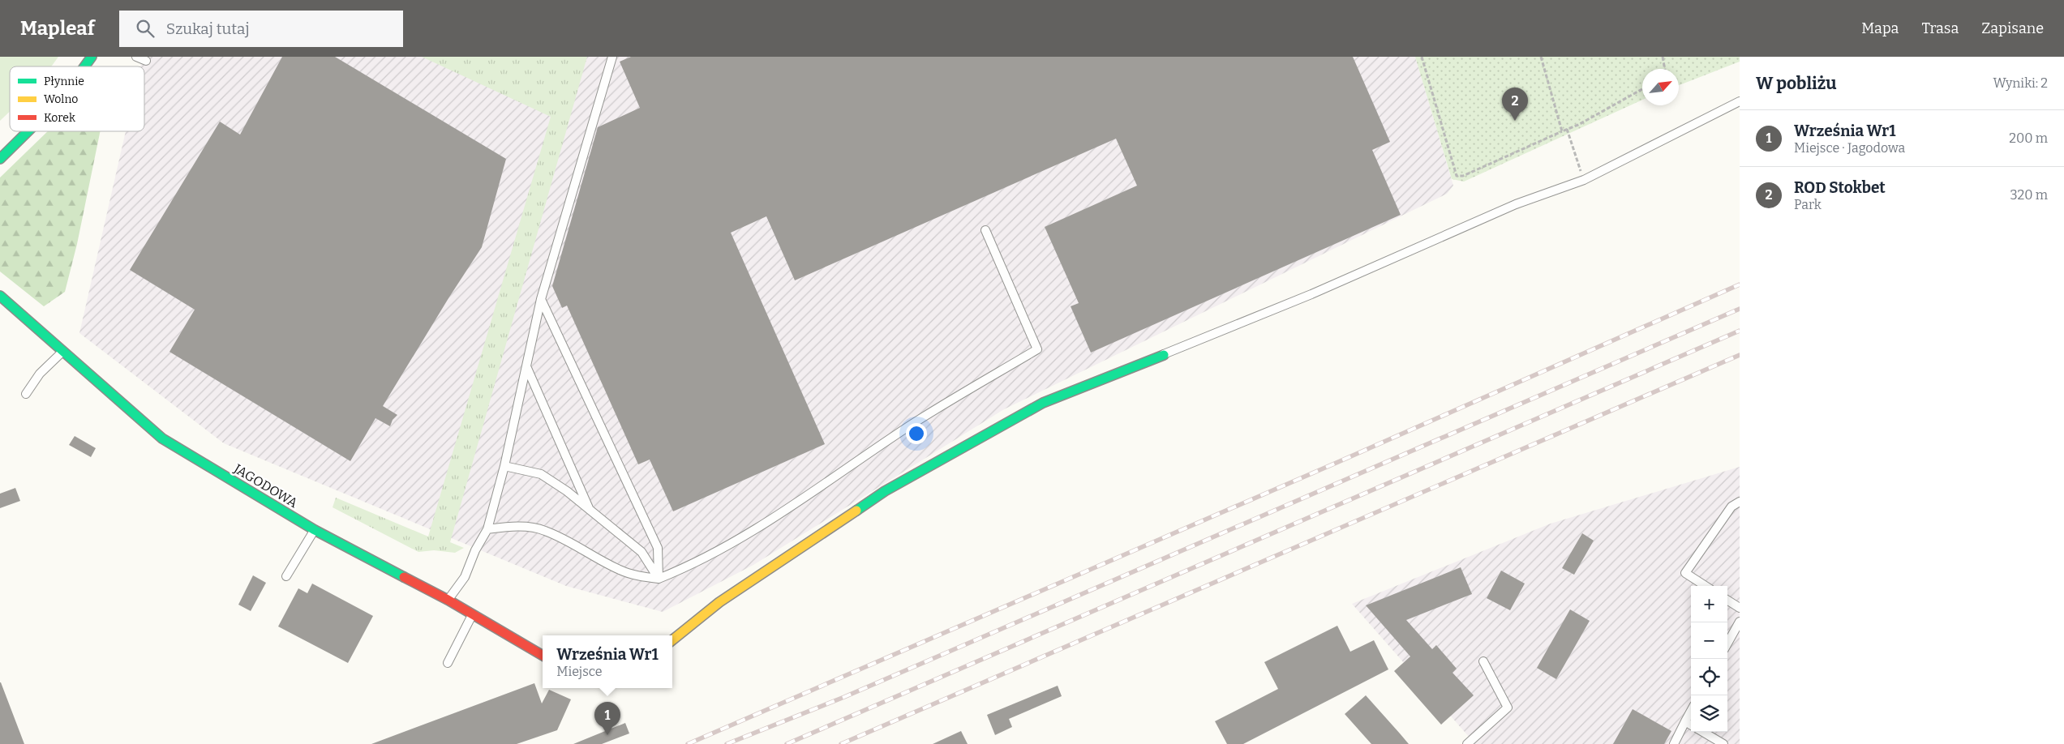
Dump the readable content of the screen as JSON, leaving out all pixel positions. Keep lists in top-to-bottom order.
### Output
{
  "streets": {
    "street": ["JAGODOWA"]
  },
  "legend": ["Płynnie", "Wolno", "Korek"],
  "north": "top right",
  "page": {
    "header": "Mapleaf",
    "search": "Szukaj tutaj",
    "nav": ["Mapa", "Trasa", "Zapisane"],
    "heading": ["W pobliżu", "Wyniki: 2"],
    "pins": ["2", "1"],
    "list": [
      {
        "mark": "1",
        "name": "Września Wr1",
        "note": "Miejsce · Jagodowa",
        "value": "200 m"
      },
      {
        "mark": "2",
        "name": "ROD Stokbet",
        "note": "Park",
        "value": "320 m"
      }
    ],
    "map_buttons": ["+", "−"],
    "popup": ["Września Wr1", "Miejsce"]
  }
}
